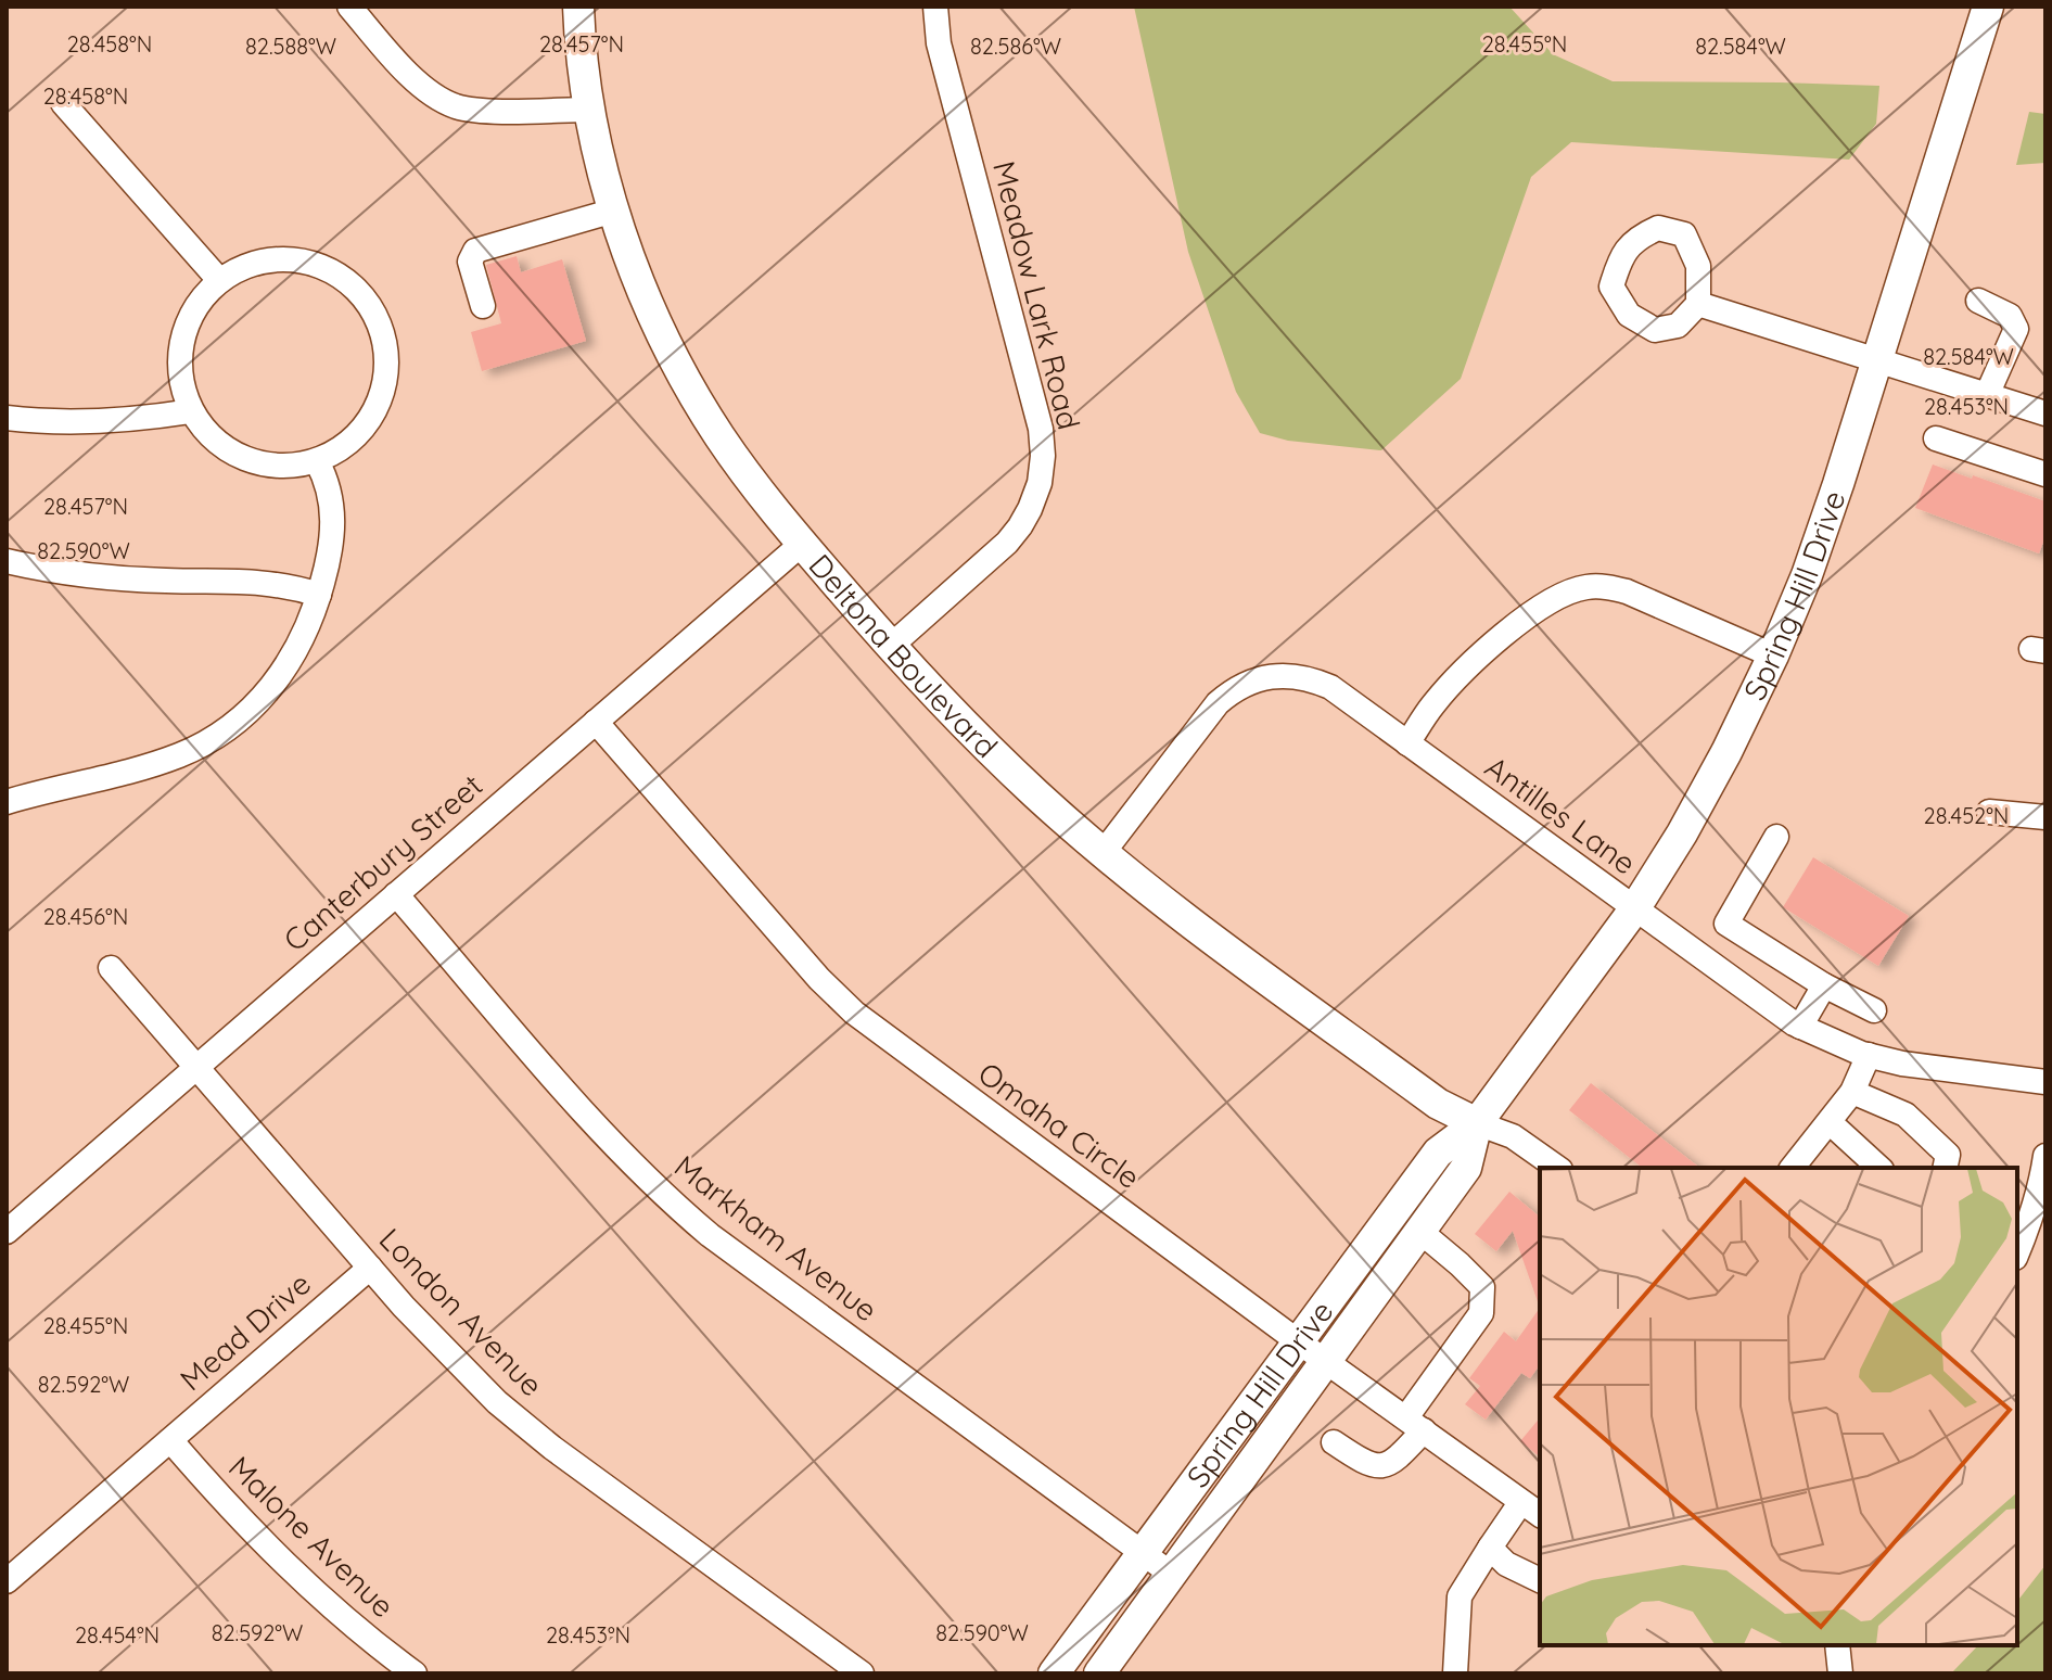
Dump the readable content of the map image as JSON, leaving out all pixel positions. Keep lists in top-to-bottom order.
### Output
{
  "streets": {
    "main road": ["Spring Hill Drive", "Deltona Boulevard"],
    "street": [
      "Meadow Lark Road",
      "Antilles Lane",
      "Canterbury Street",
      "Omaha Circle",
      "Markham Avenue",
      "London Avenue",
      "Mead Drive",
      "Malone Avenue"
    ]
  },
  "crossings": [
    ["Meadow Lark Road", "Deltona Boulevard"],
    ["Spring Hill Drive", "Deltona Boulevard"],
    ["Spring Hill Drive", "Antilles Lane"],
    ["Spring Hill Drive", "Omaha Circle"],
    ["Spring Hill Drive", "Markham Avenue"],
    ["Deltona Boulevard", "Antilles Lane"],
    ["Deltona Boulevard", "Canterbury Street"],
    ["Canterbury Street", "Omaha Circle"],
    ["Canterbury Street", "Markham Avenue"],
    ["Canterbury Street", "London Avenue"],
    ["London Avenue", "Mead Drive"],
    ["Mead Drive", "Malone Avenue"]
  ],
  "coordinates": [
    "28.457°N",
    "28.455°N",
    "28.458°N",
    "82.586°W",
    "82.588°W",
    "82.584°W",
    "28.453°N",
    "82.590°W",
    "28.452°N",
    "28.456°N",
    "82.592°W",
    "28.454°N"
  ]
}
